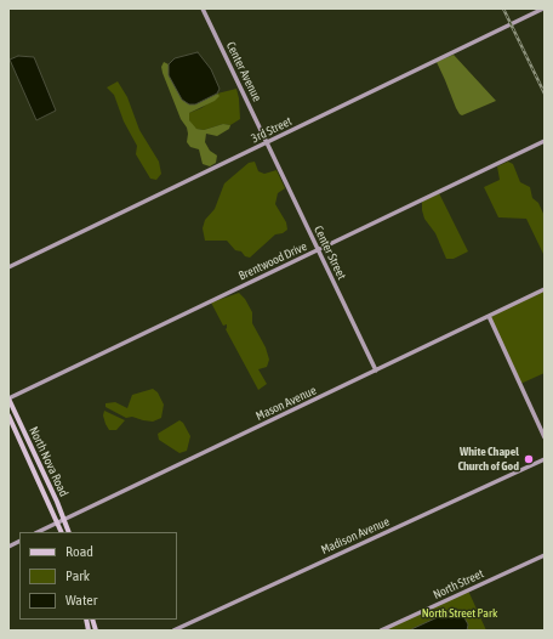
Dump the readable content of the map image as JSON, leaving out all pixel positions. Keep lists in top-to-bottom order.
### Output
{
  "streets": {
    "main road": ["North Nova Road"],
    "street": [
      "Center Avenue",
      "3rd Street",
      "Center Street",
      "Brentwood Drive",
      "Mason Avenue",
      "Madison Avenue",
      "North Street"
    ]
  },
  "crossings": [
    ["Center Avenue", "3rd Street"],
    ["Center Avenue", "Center Street"],
    ["3rd Street", "Center Street"],
    ["Center Street", "Brentwood Drive"],
    ["Center Street", "Mason Avenue"],
    ["Brentwood Drive", "North Nova Road"],
    ["Mason Avenue", "North Nova Road"]
  ],
  "parks": ["North Street Park"],
  "places": ["White Chapel Church of God"],
  "legend": ["Road", "Park", "Water"]
}
